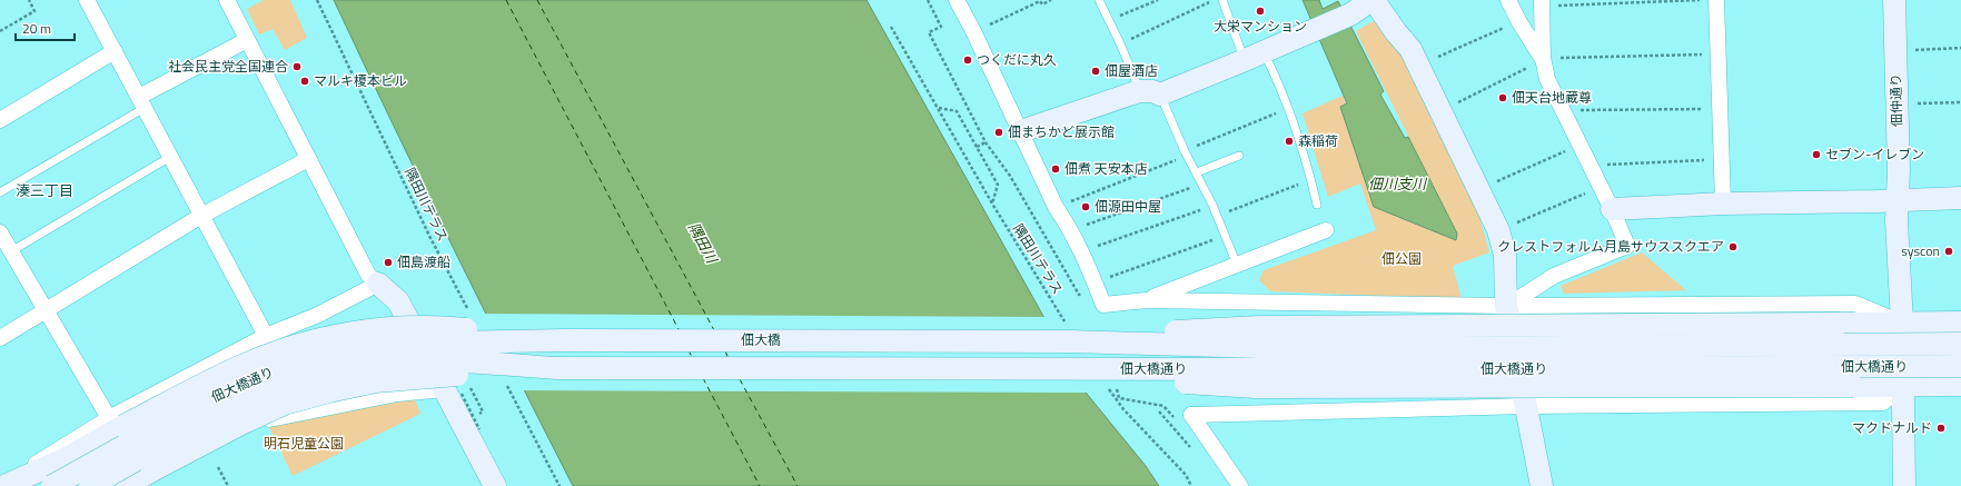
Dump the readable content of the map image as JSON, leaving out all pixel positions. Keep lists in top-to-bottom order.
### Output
{
  "streets": {
    "main road": ["佃仲通り", "佃大橋", "佃大橋通り"],
    "path": ["隅田川テラス"]
  },
  "crossings": [
    ["隅田川テラス", "佃大橋"],
    ["隅田川テラス", "佃大橋通り"],
    ["佃大橋", "佃大橋通り"]
  ],
  "districts": ["湊三丁目"],
  "water": ["佃川支川", "隅田川"],
  "parks": ["佃公園", "明石児童公園"],
  "places": [
    "大栄マンション",
    "つくだに丸久",
    "社会民主党全国連合",
    "佃屋酒店",
    "マルキ榎本ビル",
    "佃天台地蔵尊",
    "佃まちかど展示館",
    "森稲荷",
    "セブン-イレブン",
    "佃煮 天安本店",
    "佃源田中屋",
    "クレストフォルム月島サウススクエア",
    "syscon",
    "佃島渡船",
    "マクドナルド"
  ],
  "scale_bar": "20 m"
}
